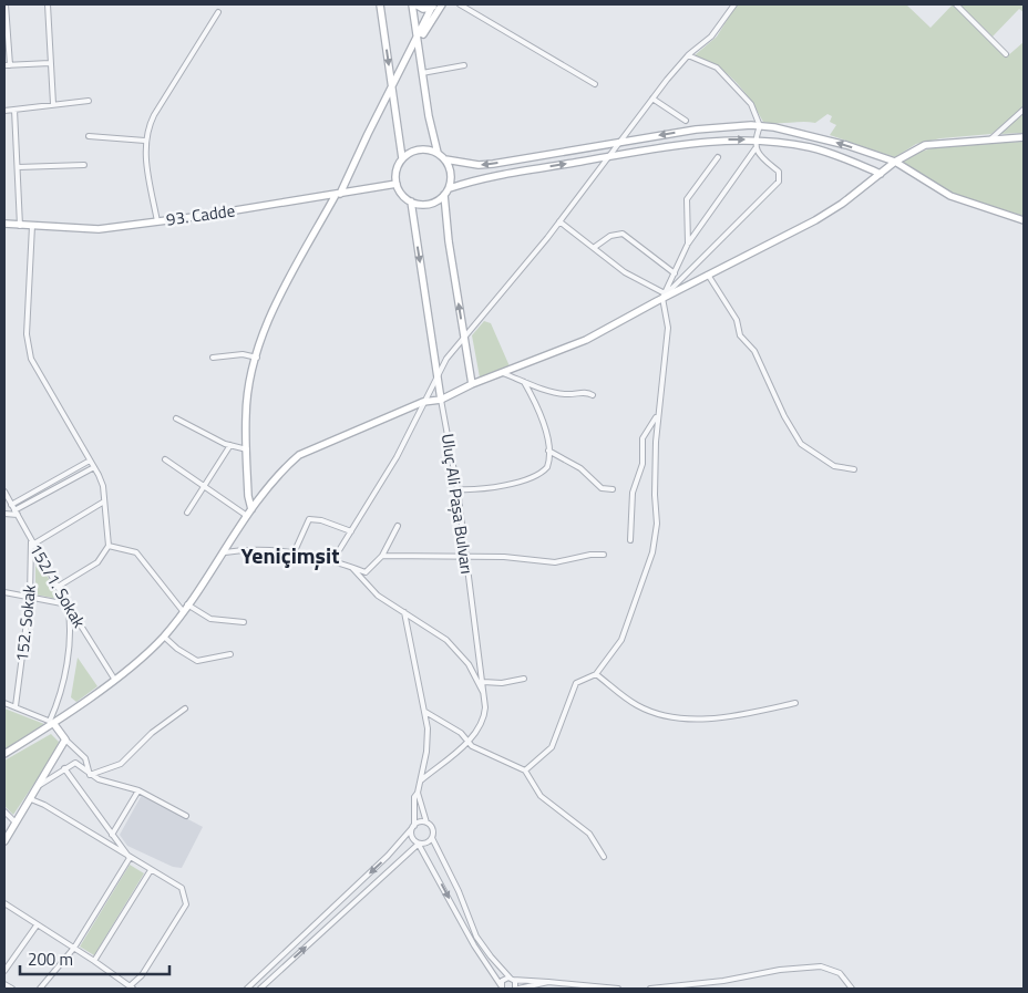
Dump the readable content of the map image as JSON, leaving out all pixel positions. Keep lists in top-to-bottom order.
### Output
{
  "streets": {
    "street": [
      "93. Cadde",
      "Uluç Ali Paşa Bulvarı",
      "152/1. Sokak",
      "152. Sokak"
    ]
  },
  "crossings": [
    ["93. Cadde", "Uluç Ali Paşa Bulvarı"],
    ["152/1. Sokak", "152. Sokak"]
  ],
  "districts": ["Yeniçimşit"],
  "scale_bar": "200 m"
}
